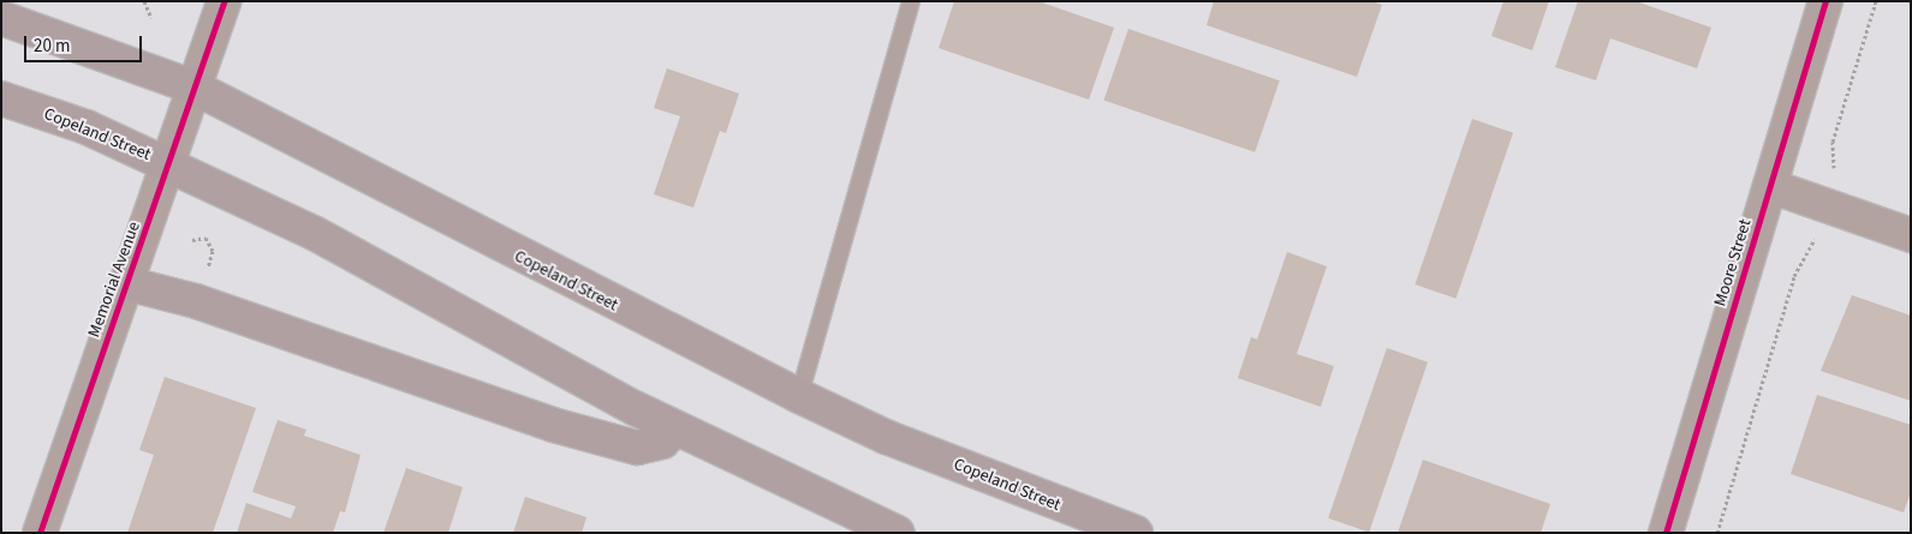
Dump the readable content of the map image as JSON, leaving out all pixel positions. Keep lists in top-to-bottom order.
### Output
{
  "streets": {
    "highway": ["Copeland Street"],
    "street": ["Moore Street", "Memorial Avenue"]
  },
  "crossings": [
    ["Copeland Street", "Memorial Avenue"]
  ],
  "scale_bar": "20 m"
}
